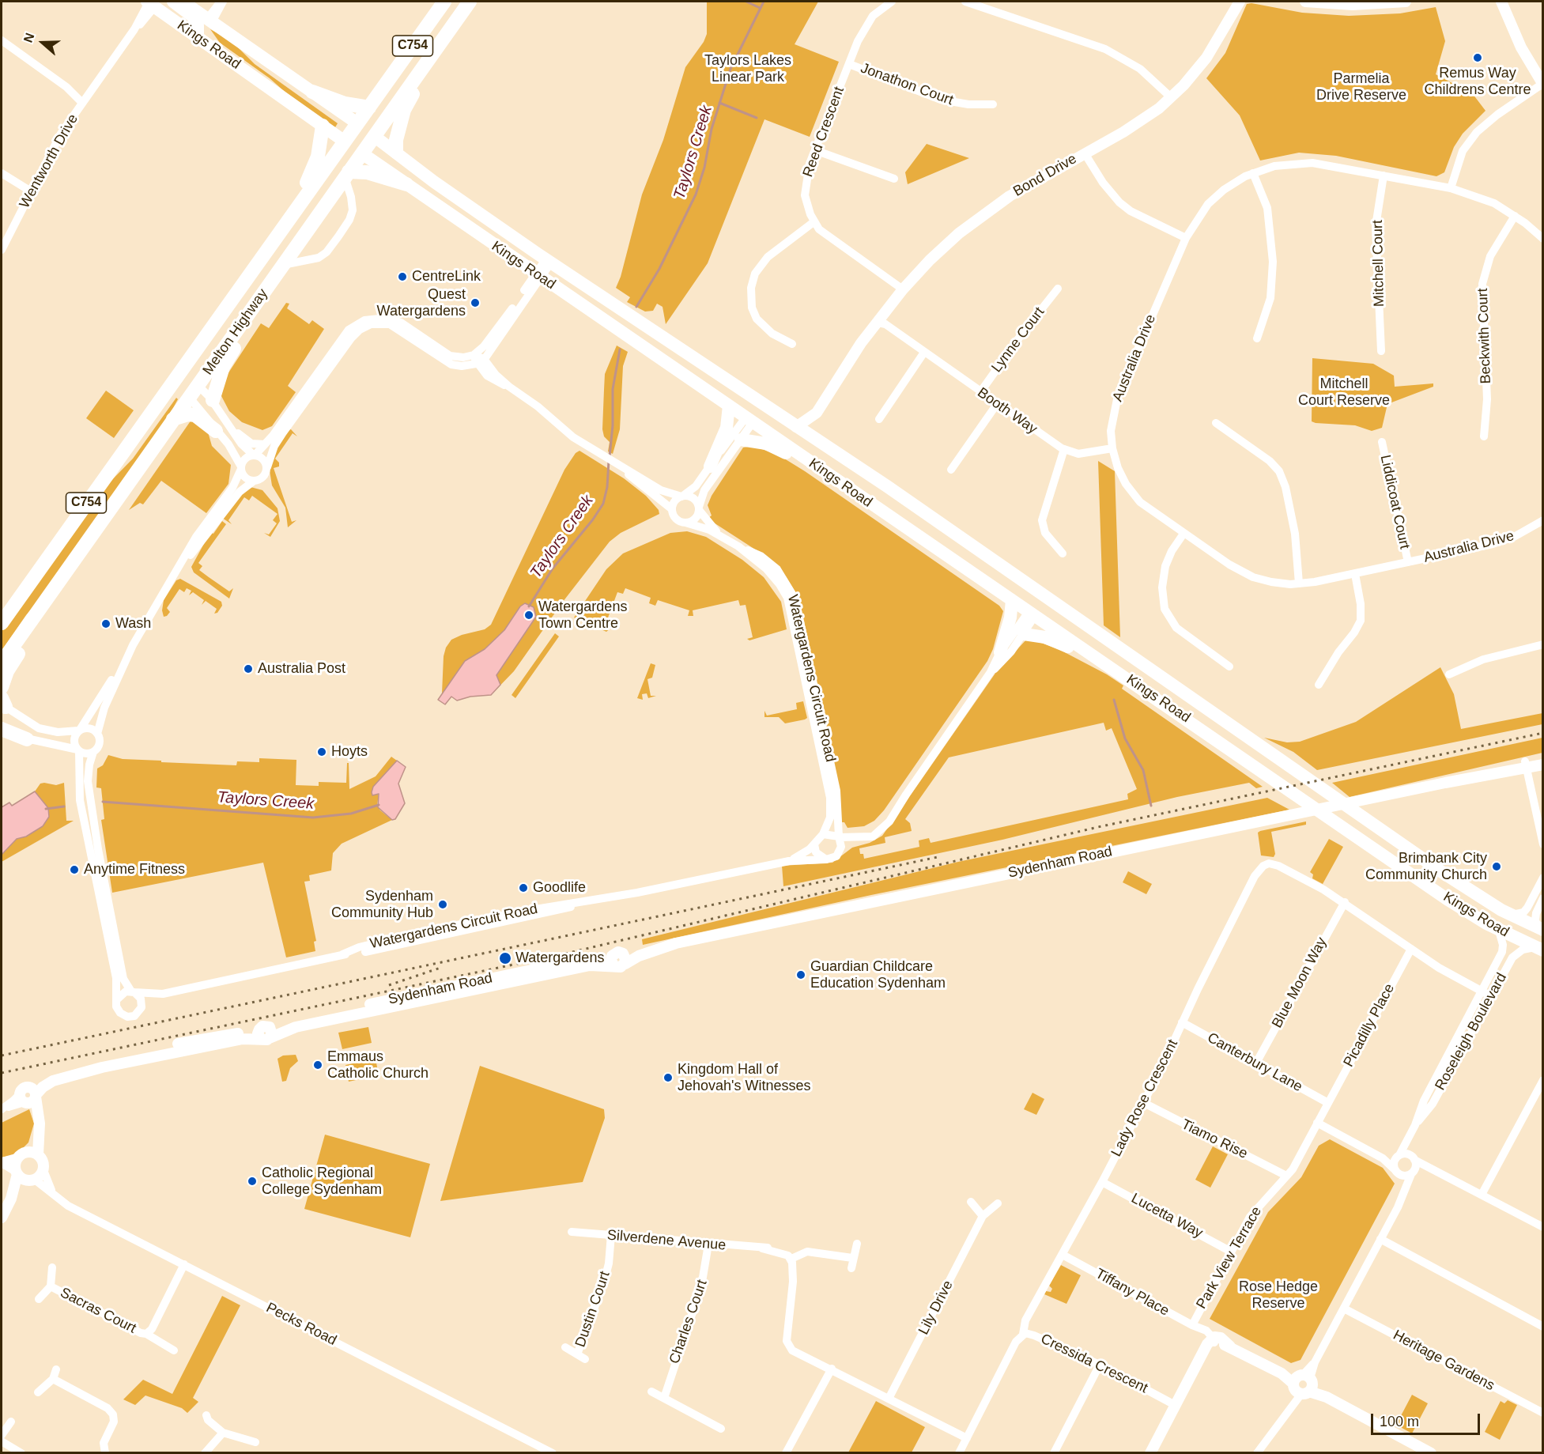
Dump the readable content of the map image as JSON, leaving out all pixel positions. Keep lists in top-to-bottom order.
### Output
{
  "streets": {
    "highway": ["Kings Road", "C754", "Melton Highway"],
    "street": [
      "Jonathon Court",
      "Reed Crescent",
      "Wentworth Drive",
      "Bond Drive",
      "Mitchell Court",
      "Beckwith Court",
      "Lynne Court",
      "Australia Drive",
      "Booth Way",
      "Liddicoat Court",
      "Watergardens Circuit Road",
      "Sydenham Road",
      "Blue Moon Way",
      "Picadilly Place",
      "Roseleigh Boulevard",
      "Canterbury Lane",
      "Lady Rose Crescent",
      "Tiamo Rise",
      "Lucetta Way",
      "Silverdene Avenue",
      "Park View Terrace",
      "Tiffany Place",
      "Lily Drive",
      "Dustin Court",
      "Sacras Court",
      "Charles Court",
      "Pecks Road",
      "Heritage Gardens",
      "Cressida Crescent"
    ]
  },
  "crossings": [
    ["Kings Road", "Wentworth Drive"],
    ["Kings Road", "Melton Highway"],
    ["Kings Road", "Roseleigh Boulevard"],
    ["Jonathon Court", "Reed Crescent"],
    ["Reed Crescent", "Bond Drive"],
    ["Bond Drive", "Booth Way"],
    ["Mitchell Court", "Australia Drive"],
    ["Beckwith Court", "Australia Drive"],
    ["Lynne Court", "Booth Way"],
    ["Australia Drive", "Booth Way"],
    ["Australia Drive", "Liddicoat Court"],
    ["Blue Moon Way", "Canterbury Lane"],
    ["Blue Moon Way", "Lady Rose Crescent"],
    ["Picadilly Place", "Canterbury Lane"],
    ["Picadilly Place", "Lady Rose Crescent"],
    ["Picadilly Place", "Park View Terrace"],
    ["Roseleigh Boulevard", "Lady Rose Crescent"],
    ["Canterbury Lane", "Lady Rose Crescent"],
    ["Canterbury Lane", "Park View Terrace"],
    ["Lady Rose Crescent", "Tiamo Rise"],
    ["Lady Rose Crescent", "Lucetta Way"],
    ["Lady Rose Crescent", "Tiffany Place"],
    ["Lady Rose Crescent", "Cressida Crescent"],
    ["Tiamo Rise", "Park View Terrace"],
    ["Lucetta Way", "Park View Terrace"],
    ["Silverdene Avenue", "Dustin Court"],
    ["Silverdene Avenue", "Charles Court"],
    ["Park View Terrace", "Tiffany Place"],
    ["Sacras Court", "Pecks Road"]
  ],
  "water": ["Taylors Creek"],
  "parks": [
    "Taylors Lakes Linear Park",
    "Parmelia Drive Reserve",
    "Mitchell Court Reserve",
    "Rose Hedge Reserve"
  ],
  "places": [
    "Remus Way Childrens Centre",
    "CentreLink",
    "Quest Watergardens",
    "Watergardens Town Centre",
    "Wash",
    "Australia Post",
    "Hoyts",
    "Brimbank City Community Church",
    "Anytime Fitness",
    "Goodlife",
    "Sydenham Community Hub",
    "Watergardens",
    "Guardian Childcare Education Sydenham",
    "Emmaus Catholic Church",
    "Kingdom Hall of Jehovah's Witnesses",
    "Catholic Regional College Sydenham"
  ],
  "scale_bar": "100 m",
  "north": "left"
}
